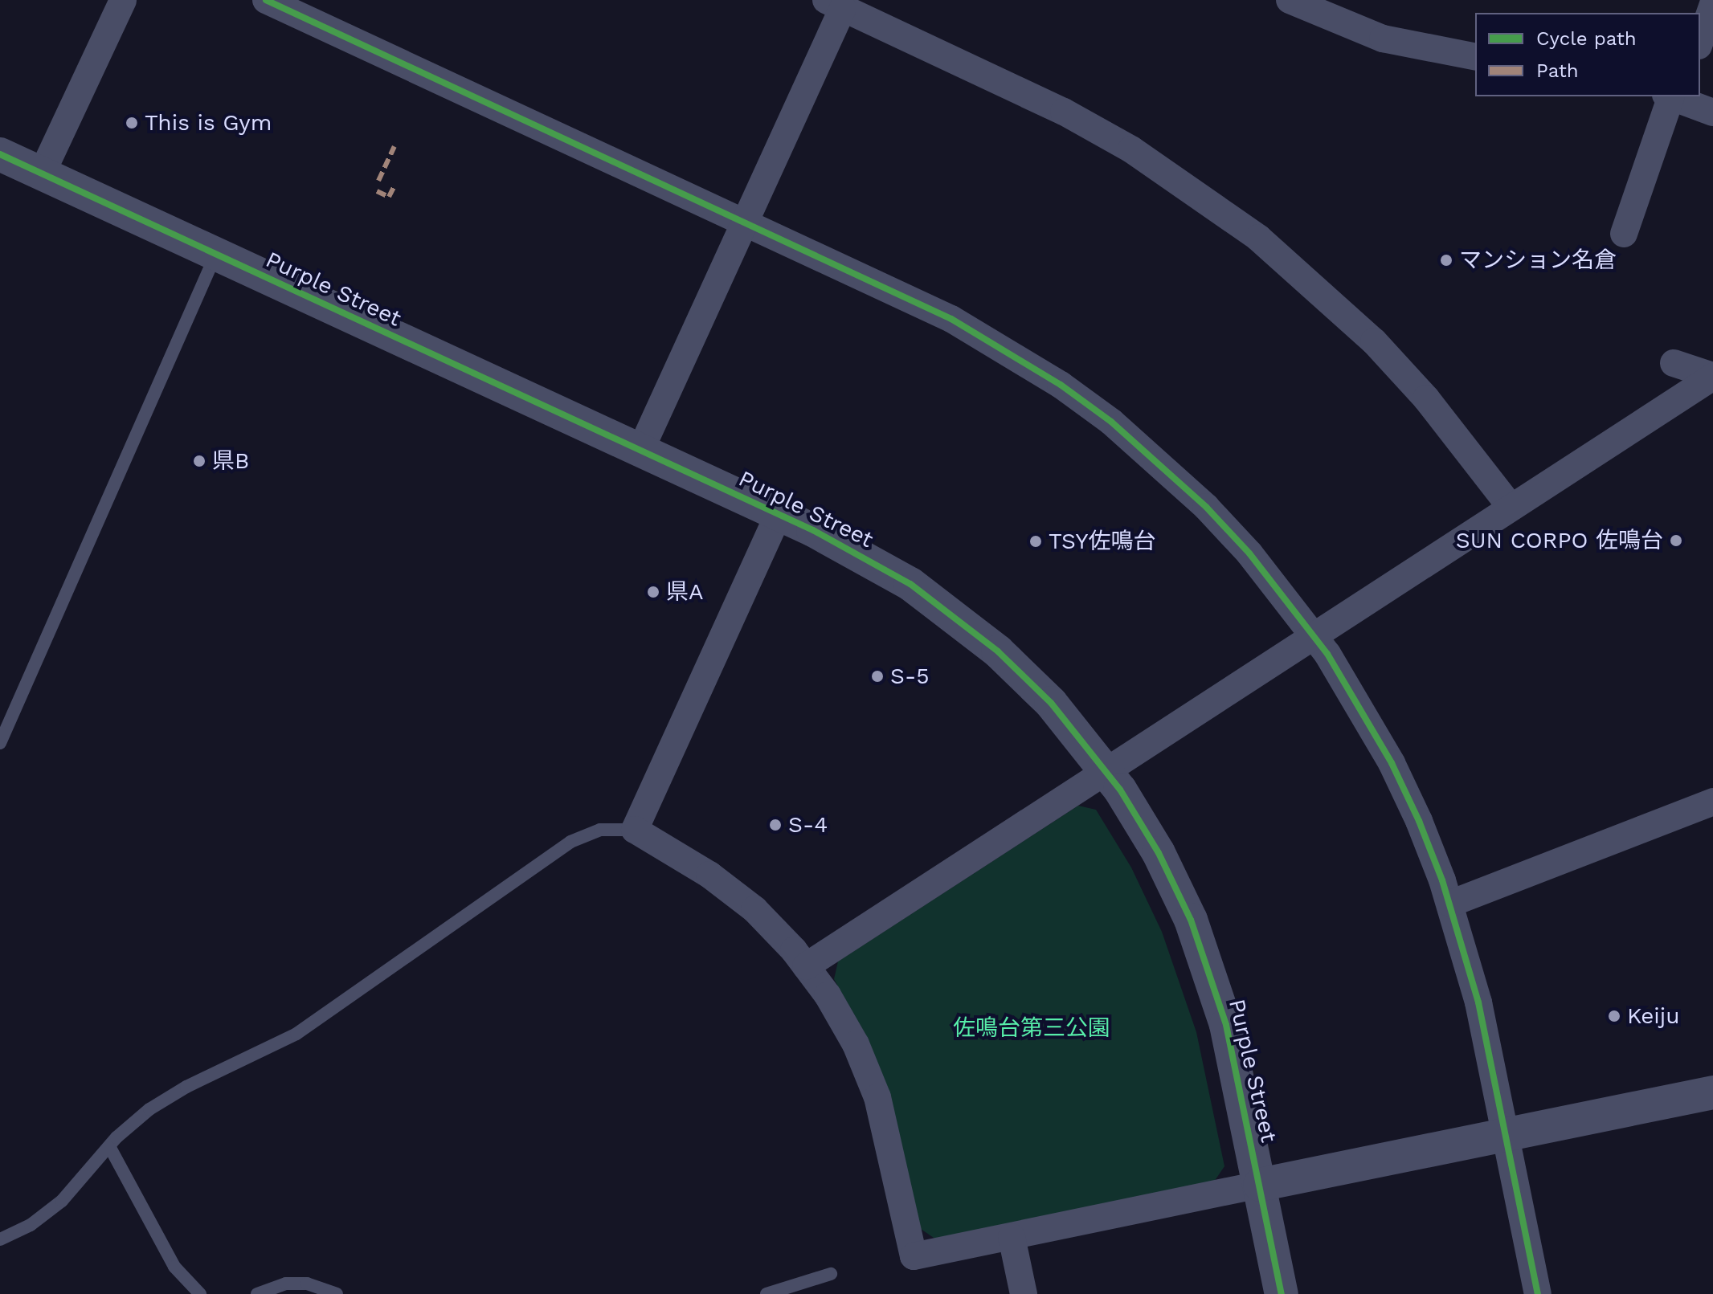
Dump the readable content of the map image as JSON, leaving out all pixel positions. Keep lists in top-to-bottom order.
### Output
{
  "streets": {
    "street": ["Purple Street"]
  },
  "parks": ["佐鳴台第三公園"],
  "places": [
    "This is Gym",
    "マンション名倉",
    "県B",
    "SUN CORPO 佐鳴台",
    "TSY佐鳴台",
    "県A",
    "S-5",
    "S-4",
    "Keiju"
  ],
  "legend": ["Cycle path", "Path"]
}
